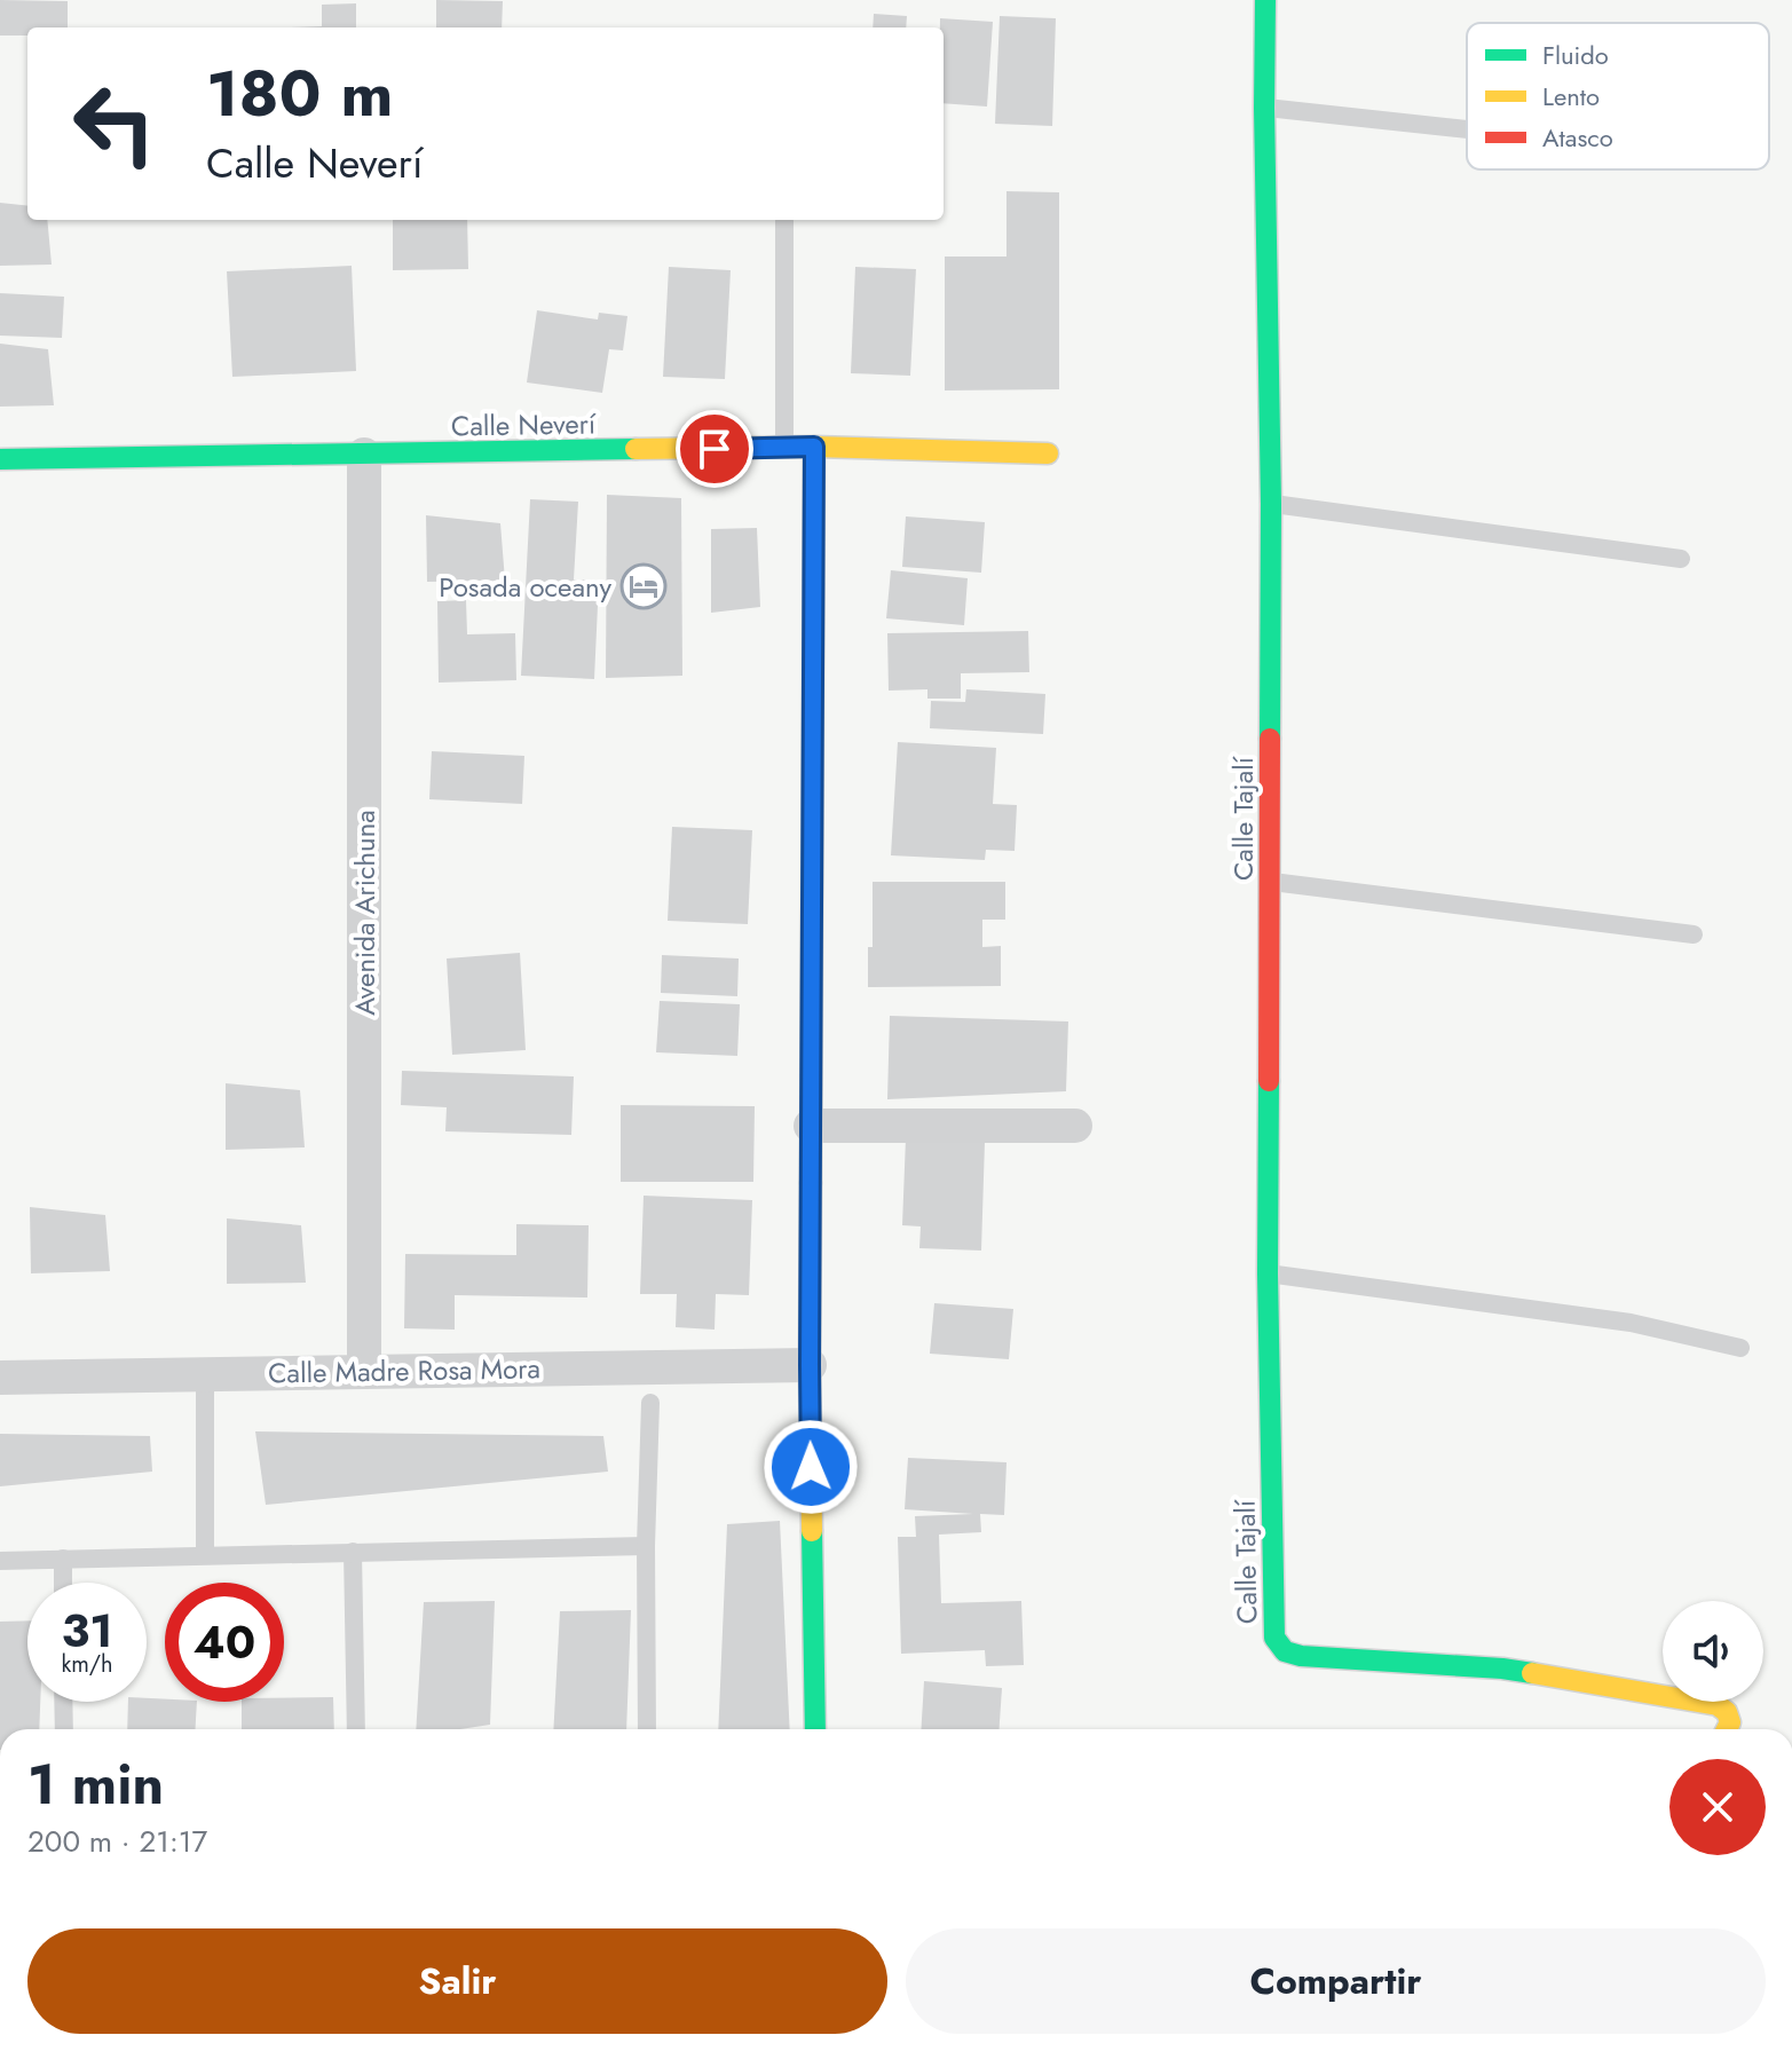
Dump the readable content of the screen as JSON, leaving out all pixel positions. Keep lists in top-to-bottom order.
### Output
{
  "streets": {
    "street": [
      "Calle Neverí",
      "Calle Tajalí",
      "Avenida Arichuna",
      "Calle Madre Rosa Mora"
    ]
  },
  "crossings": [
    ["Calle Neverí", "Avenida Arichuna"],
    ["Avenida Arichuna", "Calle Madre Rosa Mora"]
  ],
  "places": {
    "hotel": ["Posada oceany"]
  },
  "legend": ["Fluido", "Lento", "Atasco"],
  "page": {
    "turn": ["180 m", "Calle Neverí"],
    "speed": "31 km/h",
    "limit": "40",
    "heading": ["1 min", "200 m · 21:17"],
    "buttons": ["Salir", "Compartir"]
  }
}
